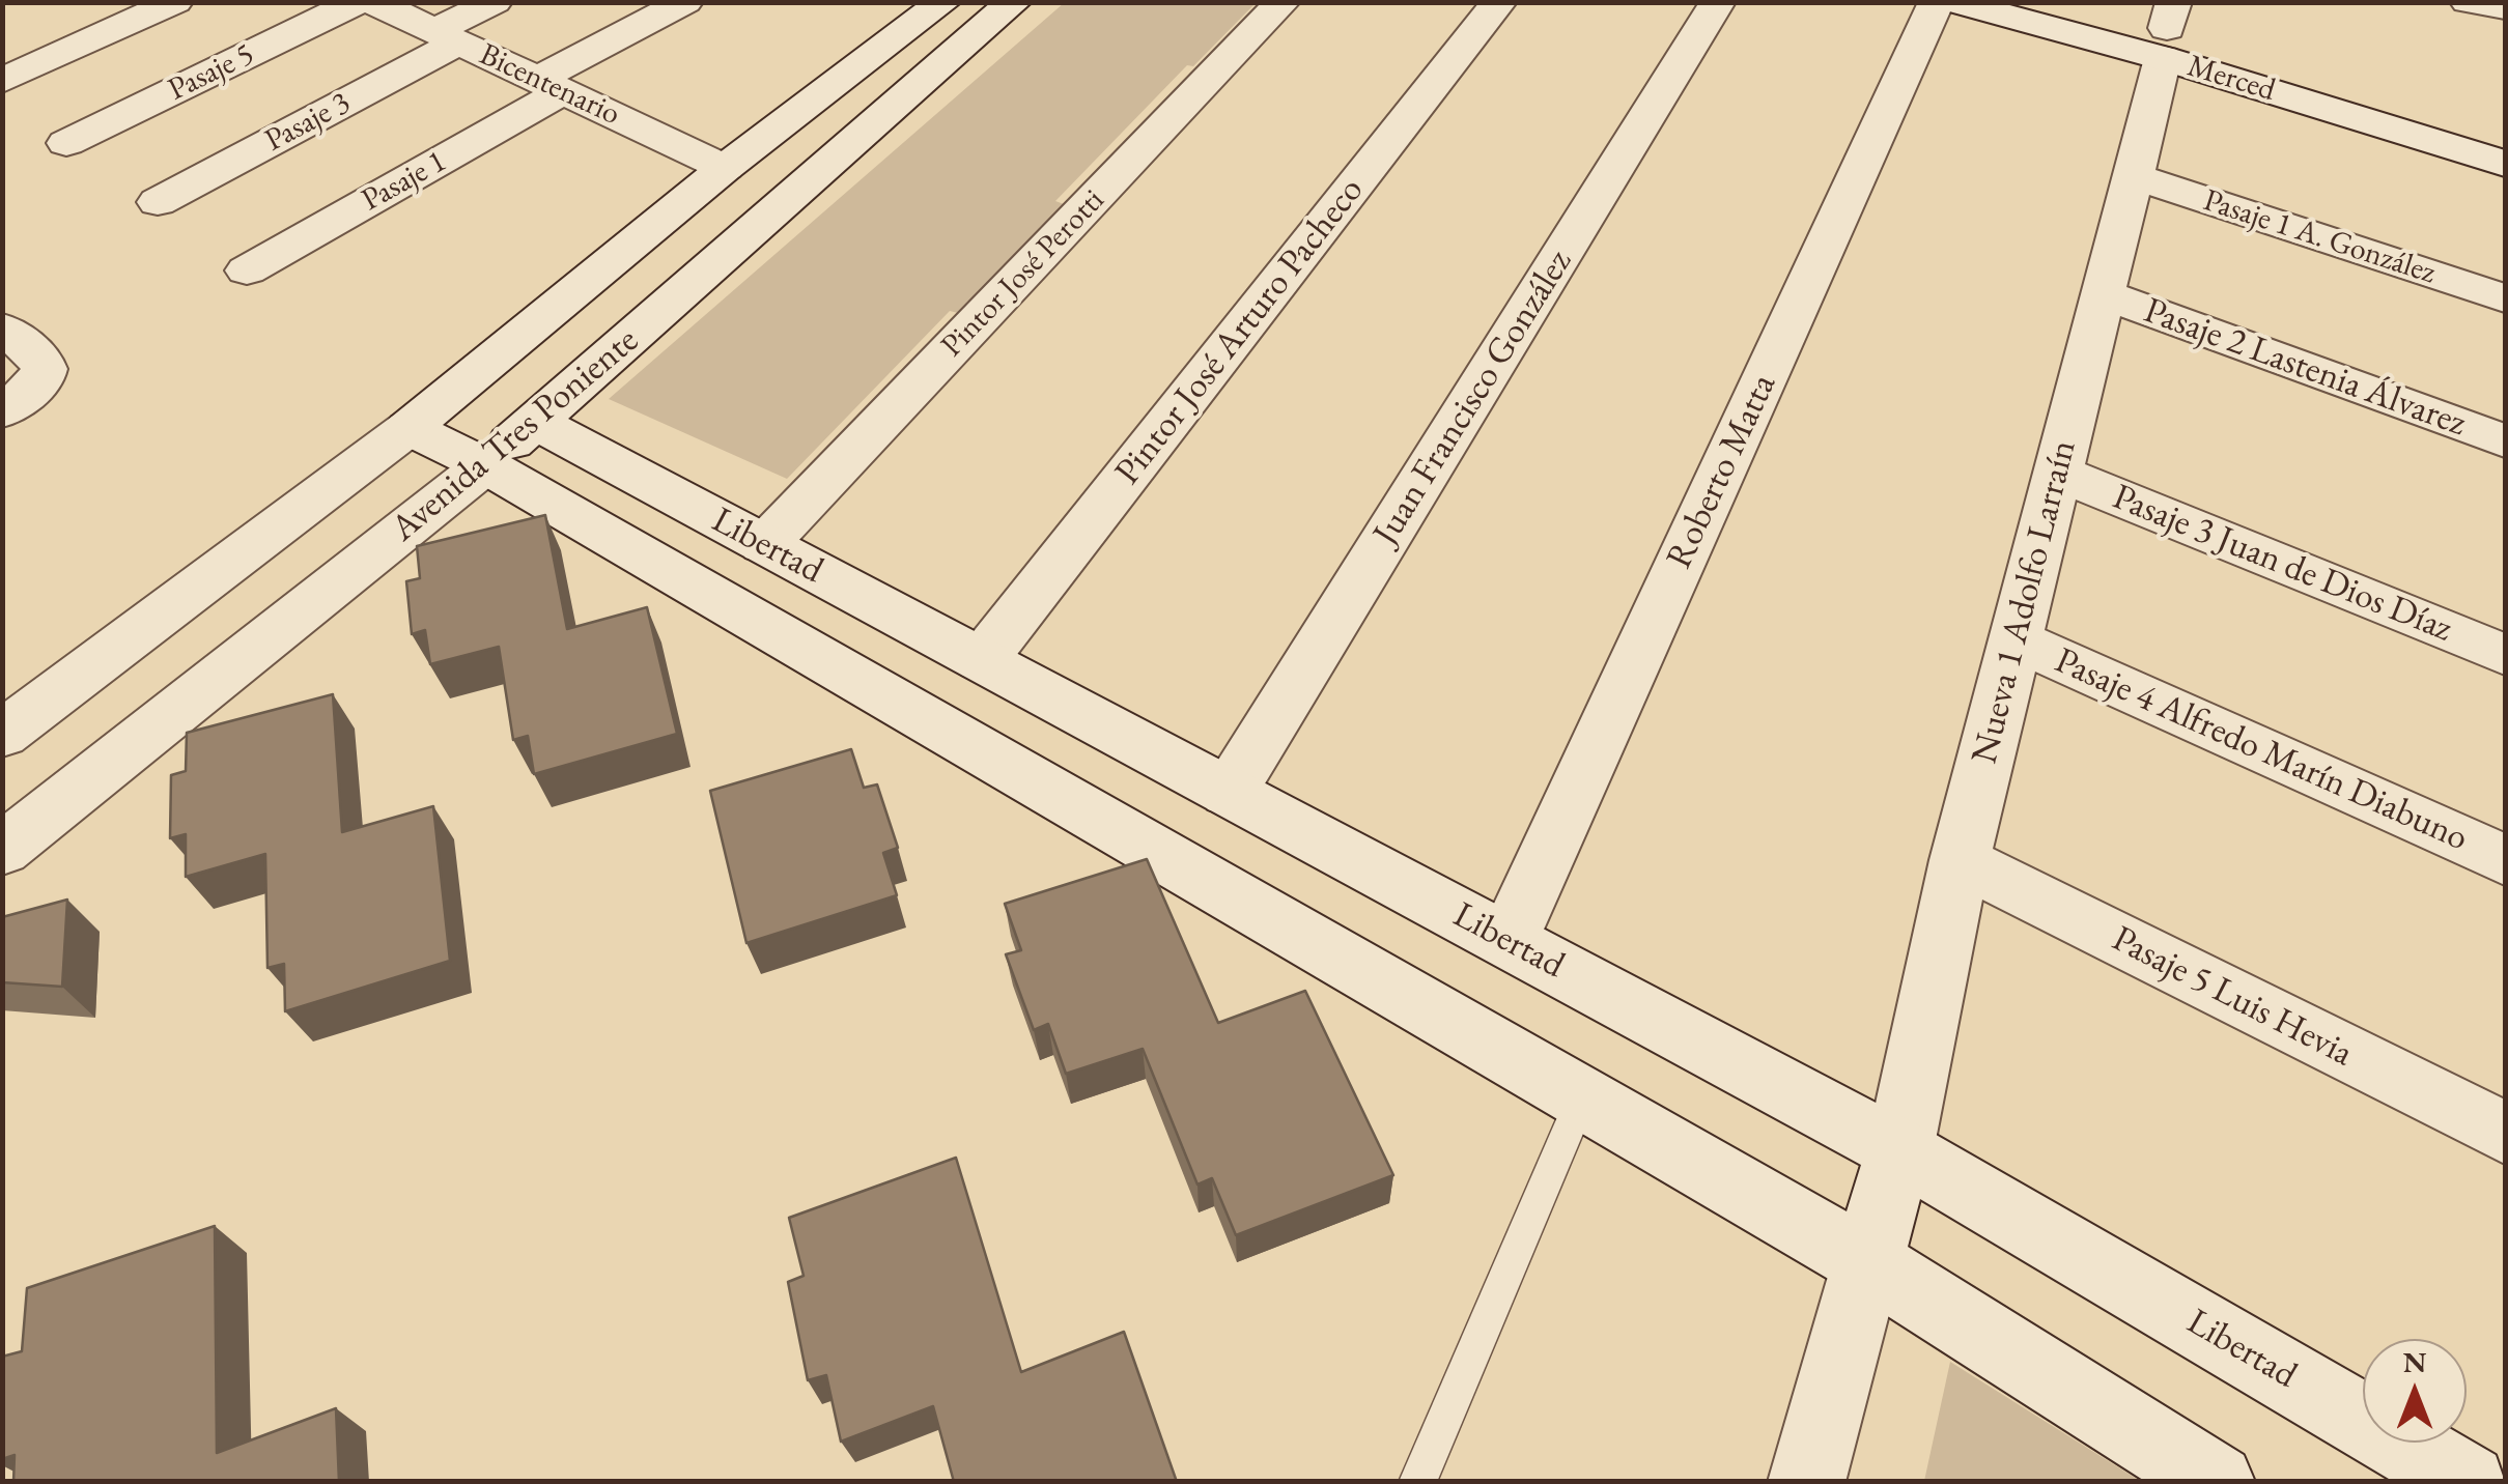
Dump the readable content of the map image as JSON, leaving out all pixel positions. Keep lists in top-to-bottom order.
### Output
{
  "streets": {
    "street": [
      "Pasaje 5",
      "Merced",
      "Bicentenario",
      "Pasaje 3",
      "Pasaje 1",
      "Pasaje 1 A. González",
      "Pintor José Perotti",
      "Pintor José Arturo Pacheco",
      "Pasaje 2 Lastenia Álvarez",
      "Juan Francisco González",
      "Avenida Tres Poniente",
      "Roberto Matta",
      "Libertad",
      "Pasaje 3 Juan de Dios Díaz",
      "Nueva 1 Adolfo Larraín",
      "Pasaje 4 Alfredo Marín Diabuno",
      "Pasaje 5 Luis Hevia"
    ]
  },
  "crossings": [
    ["Merced", "Nueva 1 Adolfo Larraín"],
    ["Bicentenario", "Pasaje 3"],
    ["Bicentenario", "Pasaje 1"],
    ["Bicentenario", "Avenida Tres Poniente"],
    ["Pasaje 1 A. González", "Nueva 1 Adolfo Larraín"],
    ["Pintor José Perotti", "Libertad"],
    ["Pintor José Arturo Pacheco", "Libertad"],
    ["Pasaje 2 Lastenia Álvarez", "Nueva 1 Adolfo Larraín"],
    ["Juan Francisco González", "Libertad"],
    ["Avenida Tres Poniente", "Libertad"],
    ["Roberto Matta", "Libertad"],
    ["Libertad", "Nueva 1 Adolfo Larraín"],
    ["Pasaje 3 Juan de Dios Díaz", "Nueva 1 Adolfo Larraín"],
    ["Nueva 1 Adolfo Larraín", "Pasaje 4 Alfredo Marín Diabuno"],
    ["Nueva 1 Adolfo Larraín", "Pasaje 5 Luis Hevia"]
  ],
  "north": "top"
}
